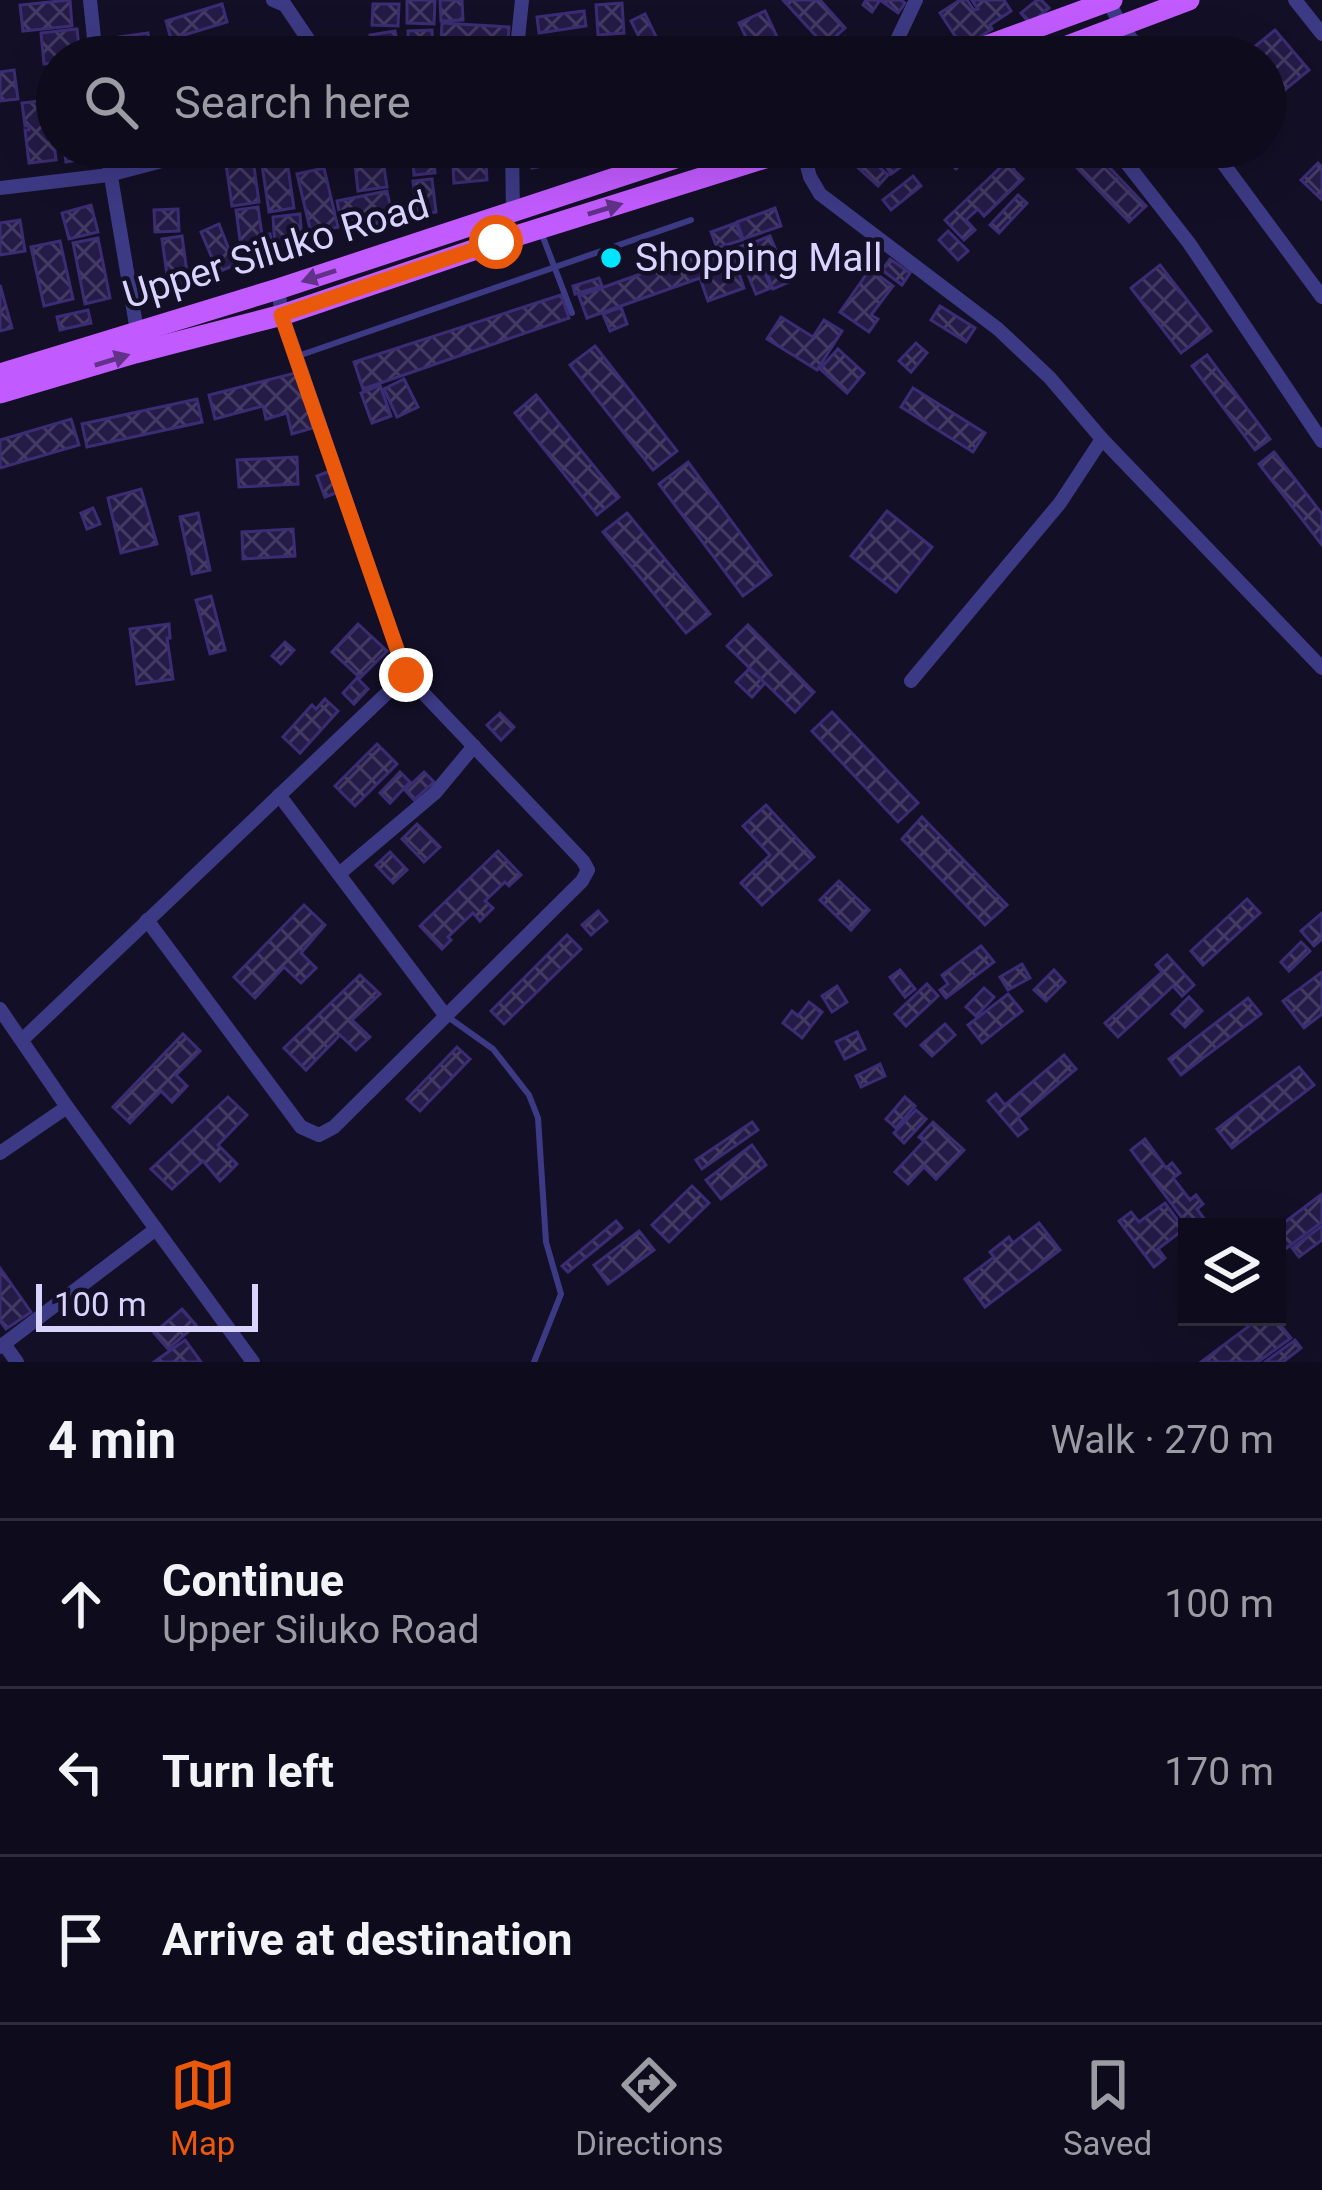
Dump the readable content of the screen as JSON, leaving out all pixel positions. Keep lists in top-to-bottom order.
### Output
{
  "streets": {
    "main road": ["Upper Siluko Road"]
  },
  "places": ["Shopping Mall"],
  "scale_bar": "100 m",
  "page": {
    "search": "Search here",
    "scale": "100 m",
    "heading": ["4 min", "Walk · 270 m"],
    "list": [
      ["Continue", "Upper Siluko Road", "100 m"],
      ["Turn left", "170 m"],
      "Arrive at destination"
    ],
    "nav": ["Map", "Directions", "Saved"]
  }
}
